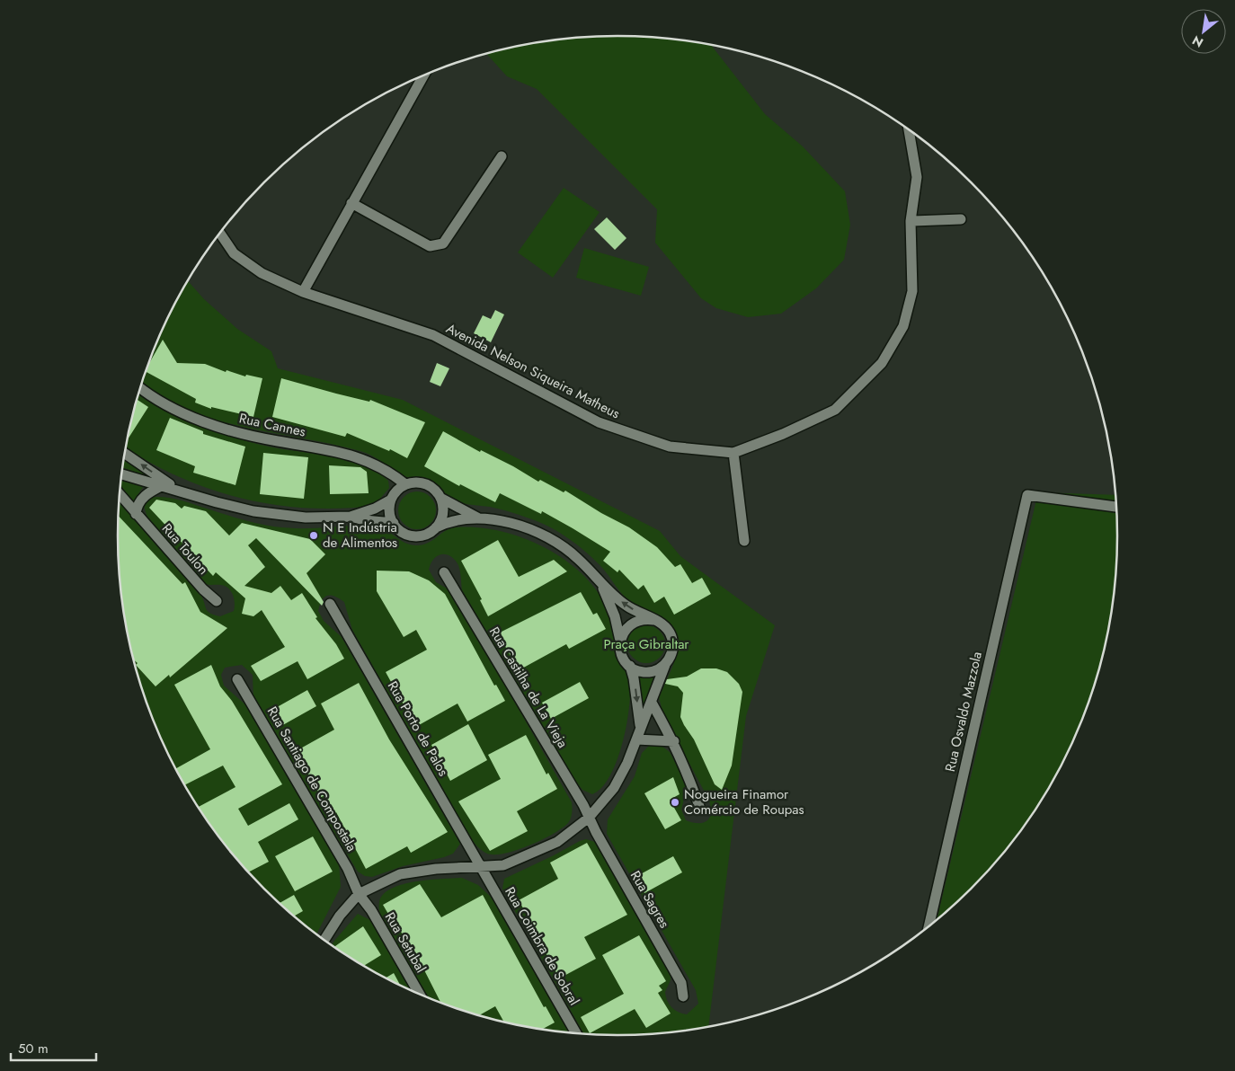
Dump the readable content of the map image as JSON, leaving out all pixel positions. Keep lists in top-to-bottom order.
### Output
{
  "streets": {
    "street": [
      "Avenida Nelson Siqueira Matheus",
      "Rua Cannes",
      "Rua Toulon",
      "Rua Castilha de La Vieja",
      "Rua Osvaldo Mazzola",
      "Rua Porto de Palos",
      "Rua Santiago de Compostela",
      "Rua Sagres",
      "Rua Setubal",
      "Rua Coimbra de Sobral"
    ]
  },
  "crossings": [
    ["Rua Castilha de La Vieja", "Rua Sagres"],
    ["Rua Porto de Palos", "Rua Coimbra de Sobral"],
    ["Rua Santiago de Compostela", "Rua Setubal"]
  ],
  "parks": ["Praça Gibraltar"],
  "places": ["N E Indústria de Alimentos", "Nogueira Finamor Comércio de Roupas"],
  "scale_bar": "50 m",
  "north": "bottom left"
}
